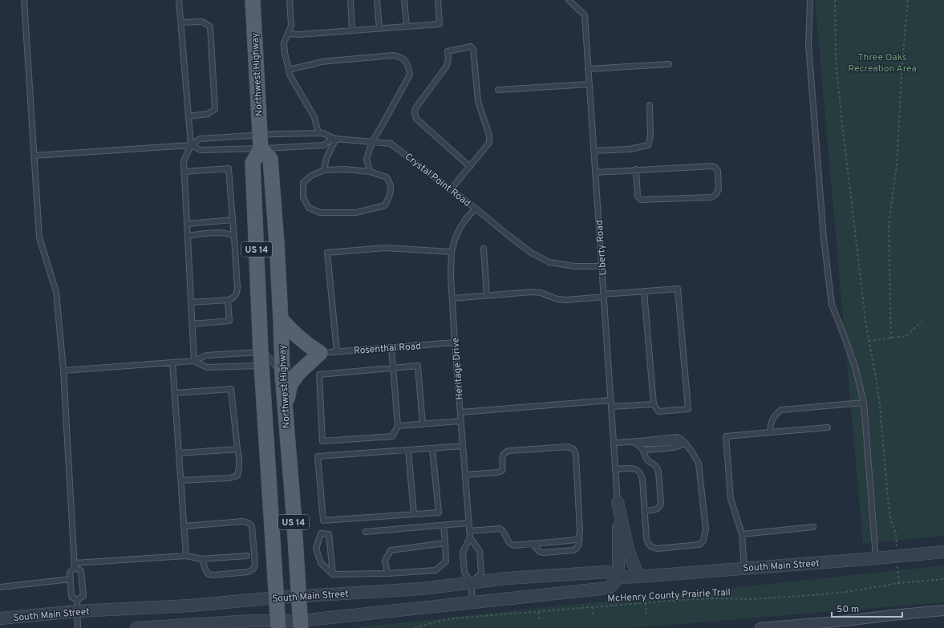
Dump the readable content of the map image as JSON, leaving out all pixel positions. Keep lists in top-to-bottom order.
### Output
{
  "streets": {
    "main road": ["Northwest Highway", "US 14"],
    "street": ["South Main Street"],
    "lane": [
      "Crystal Point Road",
      "Liberty Road",
      "Rosenthal Road",
      "Heritage Drive"
    ],
    "path": ["McHenry County Prairie Trail"]
  },
  "crossings": [
    ["Northwest Highway", "US 14"],
    ["Northwest Highway", "South Main Street"],
    ["Crystal Point Road", "Liberty Road"],
    ["Crystal Point Road", "Heritage Drive"],
    ["US 14", "South Main Street"],
    ["Rosenthal Road", "Heritage Drive"],
    ["Heritage Drive", "South Main Street"]
  ],
  "parks": ["Three Oaks Recreation Area"],
  "scale_bar": "50 m"
}
